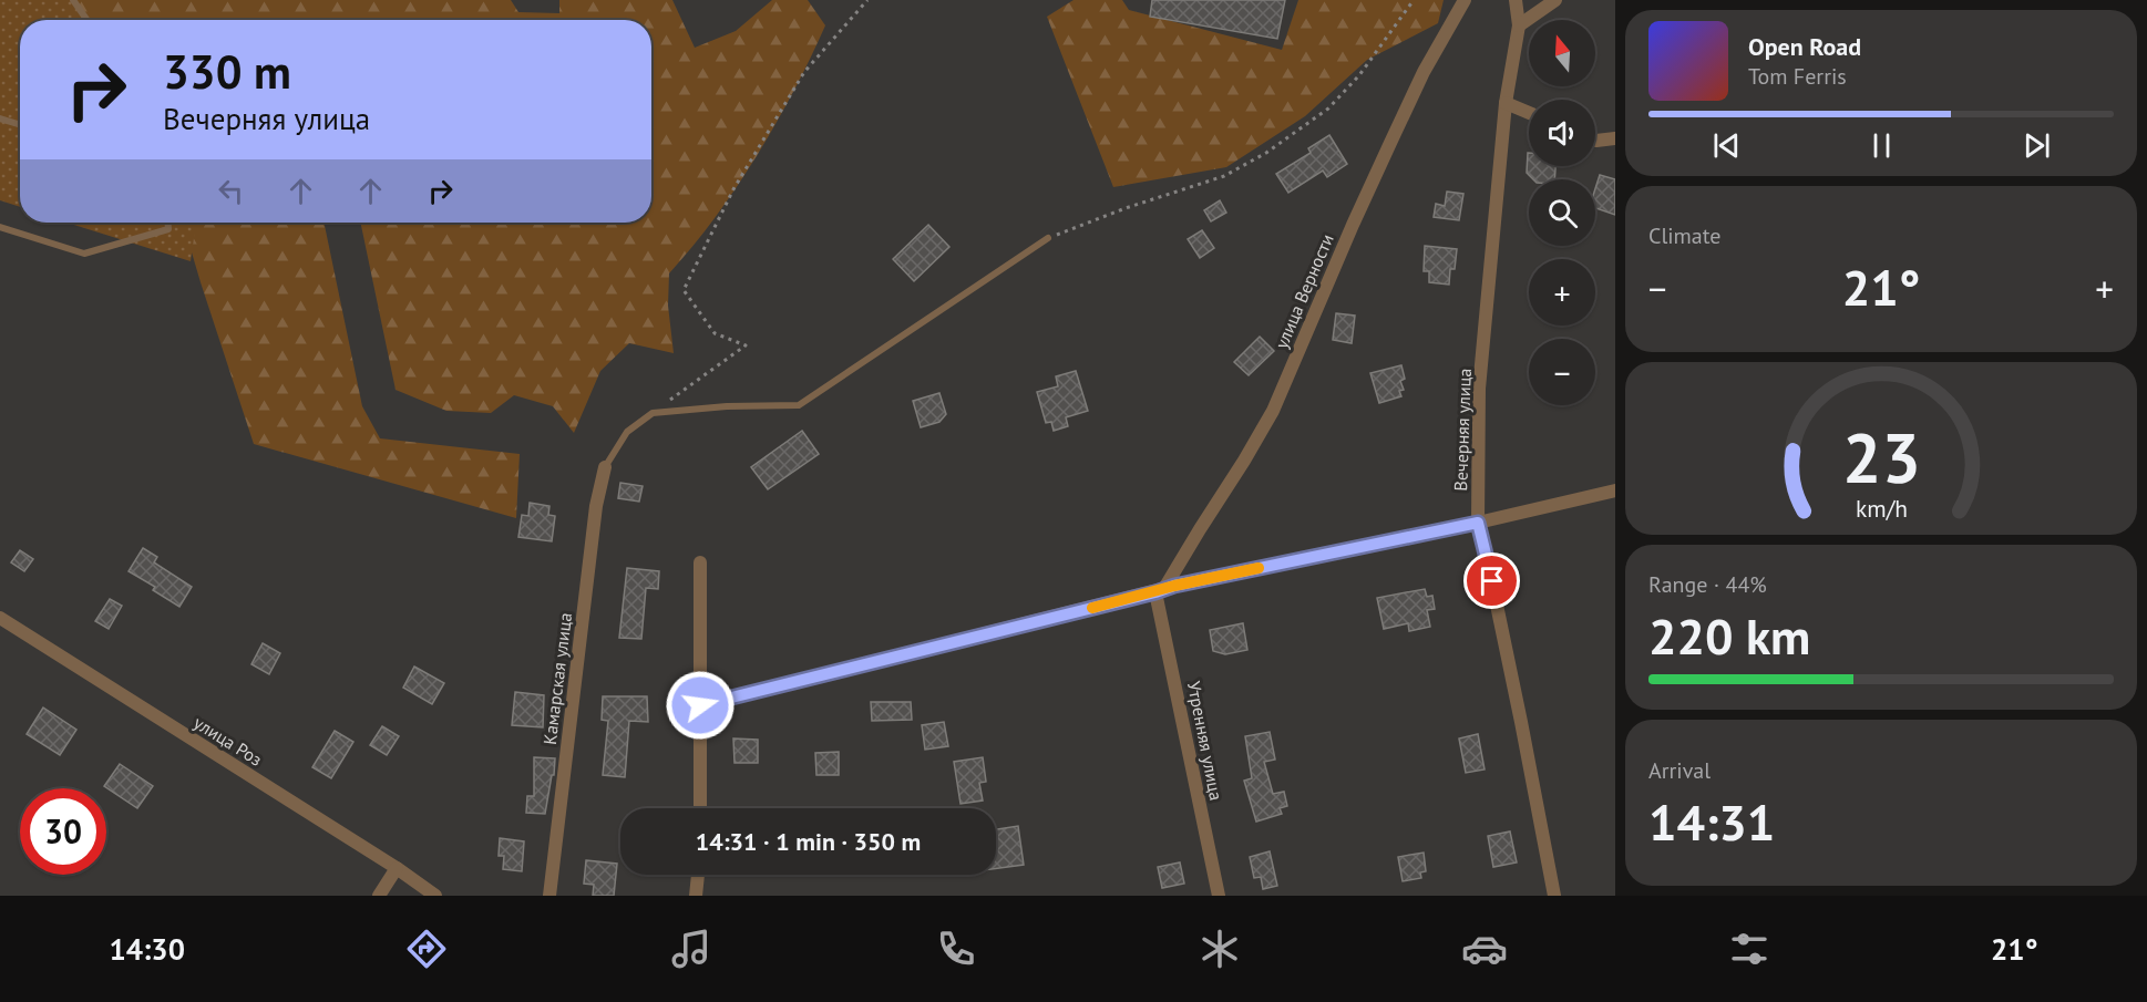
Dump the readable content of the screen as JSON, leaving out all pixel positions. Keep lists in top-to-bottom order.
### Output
{
  "streets": {
    "street": [
      "улица Верности",
      "Вечерняя улица",
      "Камарская улица",
      "улица Роз",
      "Утренняя улица"
    ]
  },
  "crossings": [
    ["улица Верности", "Утренняя улица"]
  ],
  "north": "top",
  "page": {
    "map_buttons": ["+", "−"],
    "turn": ["330 m", "Вечерняя улица"],
    "song": ["Open Road", "Tom Ferris"],
    "tile": [
      "Climate",
      ["Range · 44%", "220 km"],
      ["Arrival", "14:31"]
    ],
    "heat": ["−", "21°", "+"],
    "limit": "30",
    "trip": "14:31 · 1 min · 350 m",
    "tabs": ["14:30", "21°"],
    "gauge": ["23", "km/h"]
  }
}
